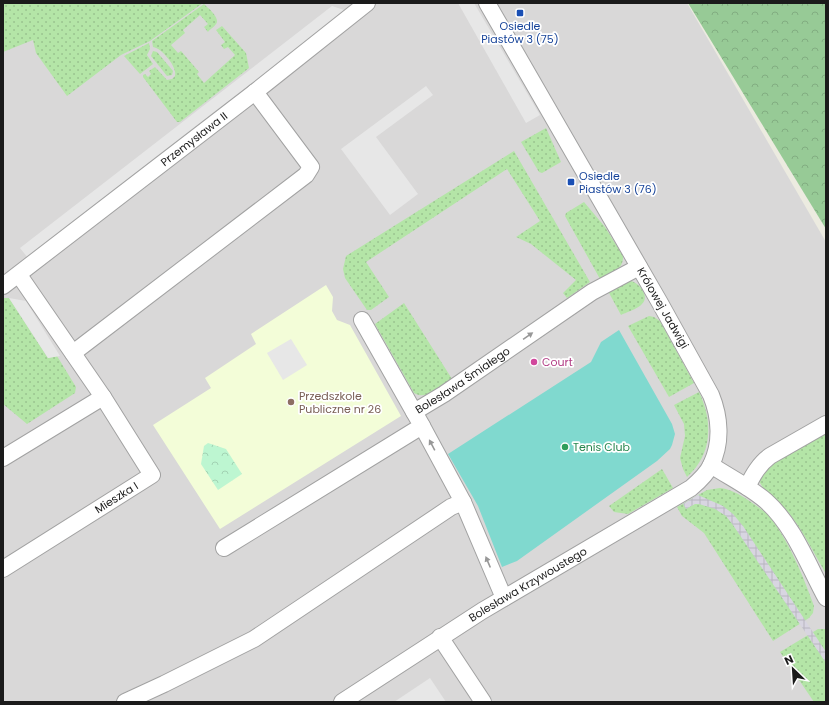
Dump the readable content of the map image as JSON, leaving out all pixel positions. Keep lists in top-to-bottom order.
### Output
{
  "streets": {
    "street": [
      "Przemysława II",
      "Królowej Jadwigi",
      "Bolesława Śmiałego",
      "Mieszka I",
      "Bolesława Krzywoustego"
    ]
  },
  "crossings": [
    ["Przemysława II", "Mieszka I"],
    ["Królowej Jadwigi", "Bolesława Śmiałego"],
    ["Królowej Jadwigi", "Bolesława Krzywoustego"]
  ],
  "one_way": ["Bolesława Śmiałego"],
  "places": {
    "transit": ["Osiedle Piastów 3 (75)", "Osiedle Piastów 3 (76)"],
    "other": ["Court", "Przedszkole Publiczne nr 26", "Tenis Club"]
  },
  "north": "top left"
}
